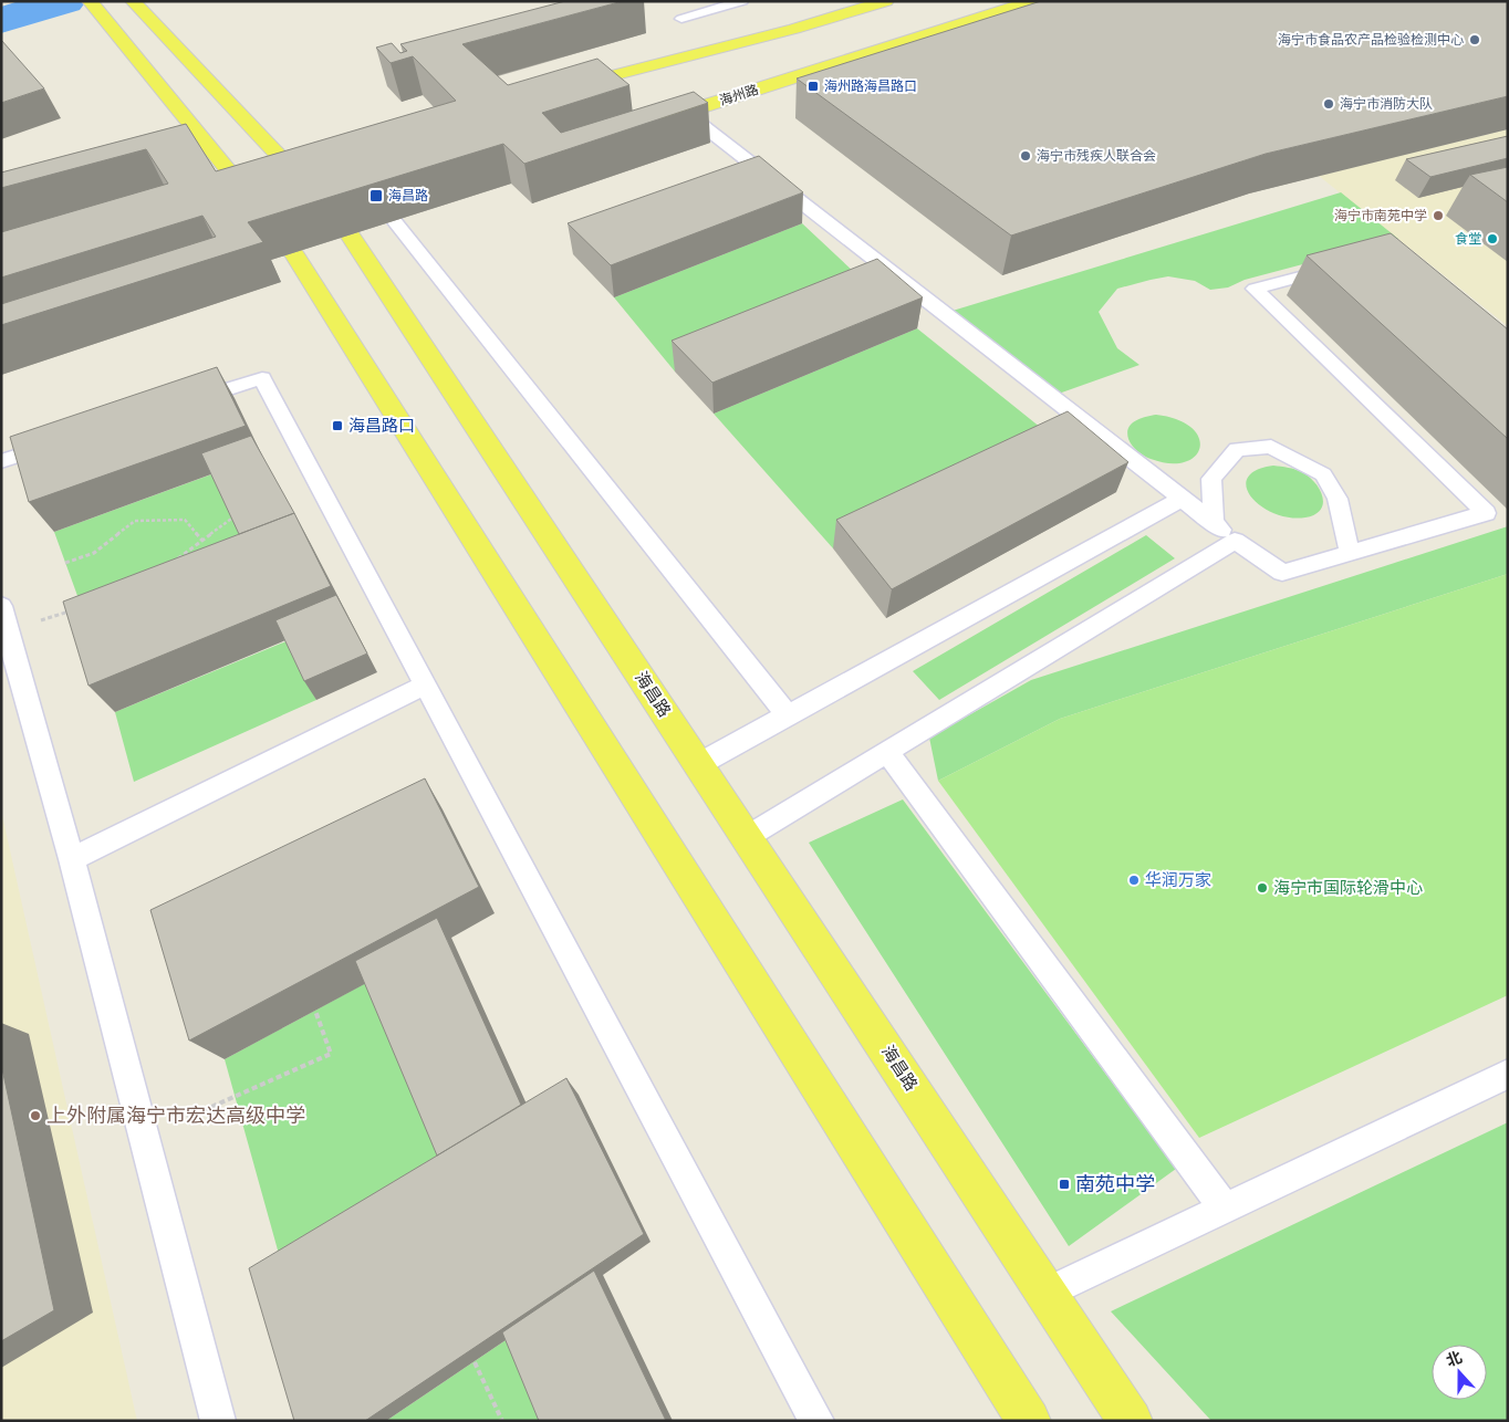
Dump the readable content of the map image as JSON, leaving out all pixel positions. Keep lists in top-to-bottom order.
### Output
{
  "streets": {
    "main road": ["海州路", "海昌路"]
  },
  "places": {
    "other": [
      "海宁市食品农产品检验检测中心",
      "海宁市消防大队",
      "海宁市残疾人联合会",
      "海宁市南苑中学",
      "食堂",
      "华润万家",
      "海宁市国际轮滑中心",
      "上外附属海宁市宏达高级中学"
    ],
    "transit": [
      "海州路海昌路口",
      "海昌路",
      "海昌路口",
      "南苑中学"
    ]
  },
  "north": "top"
}
